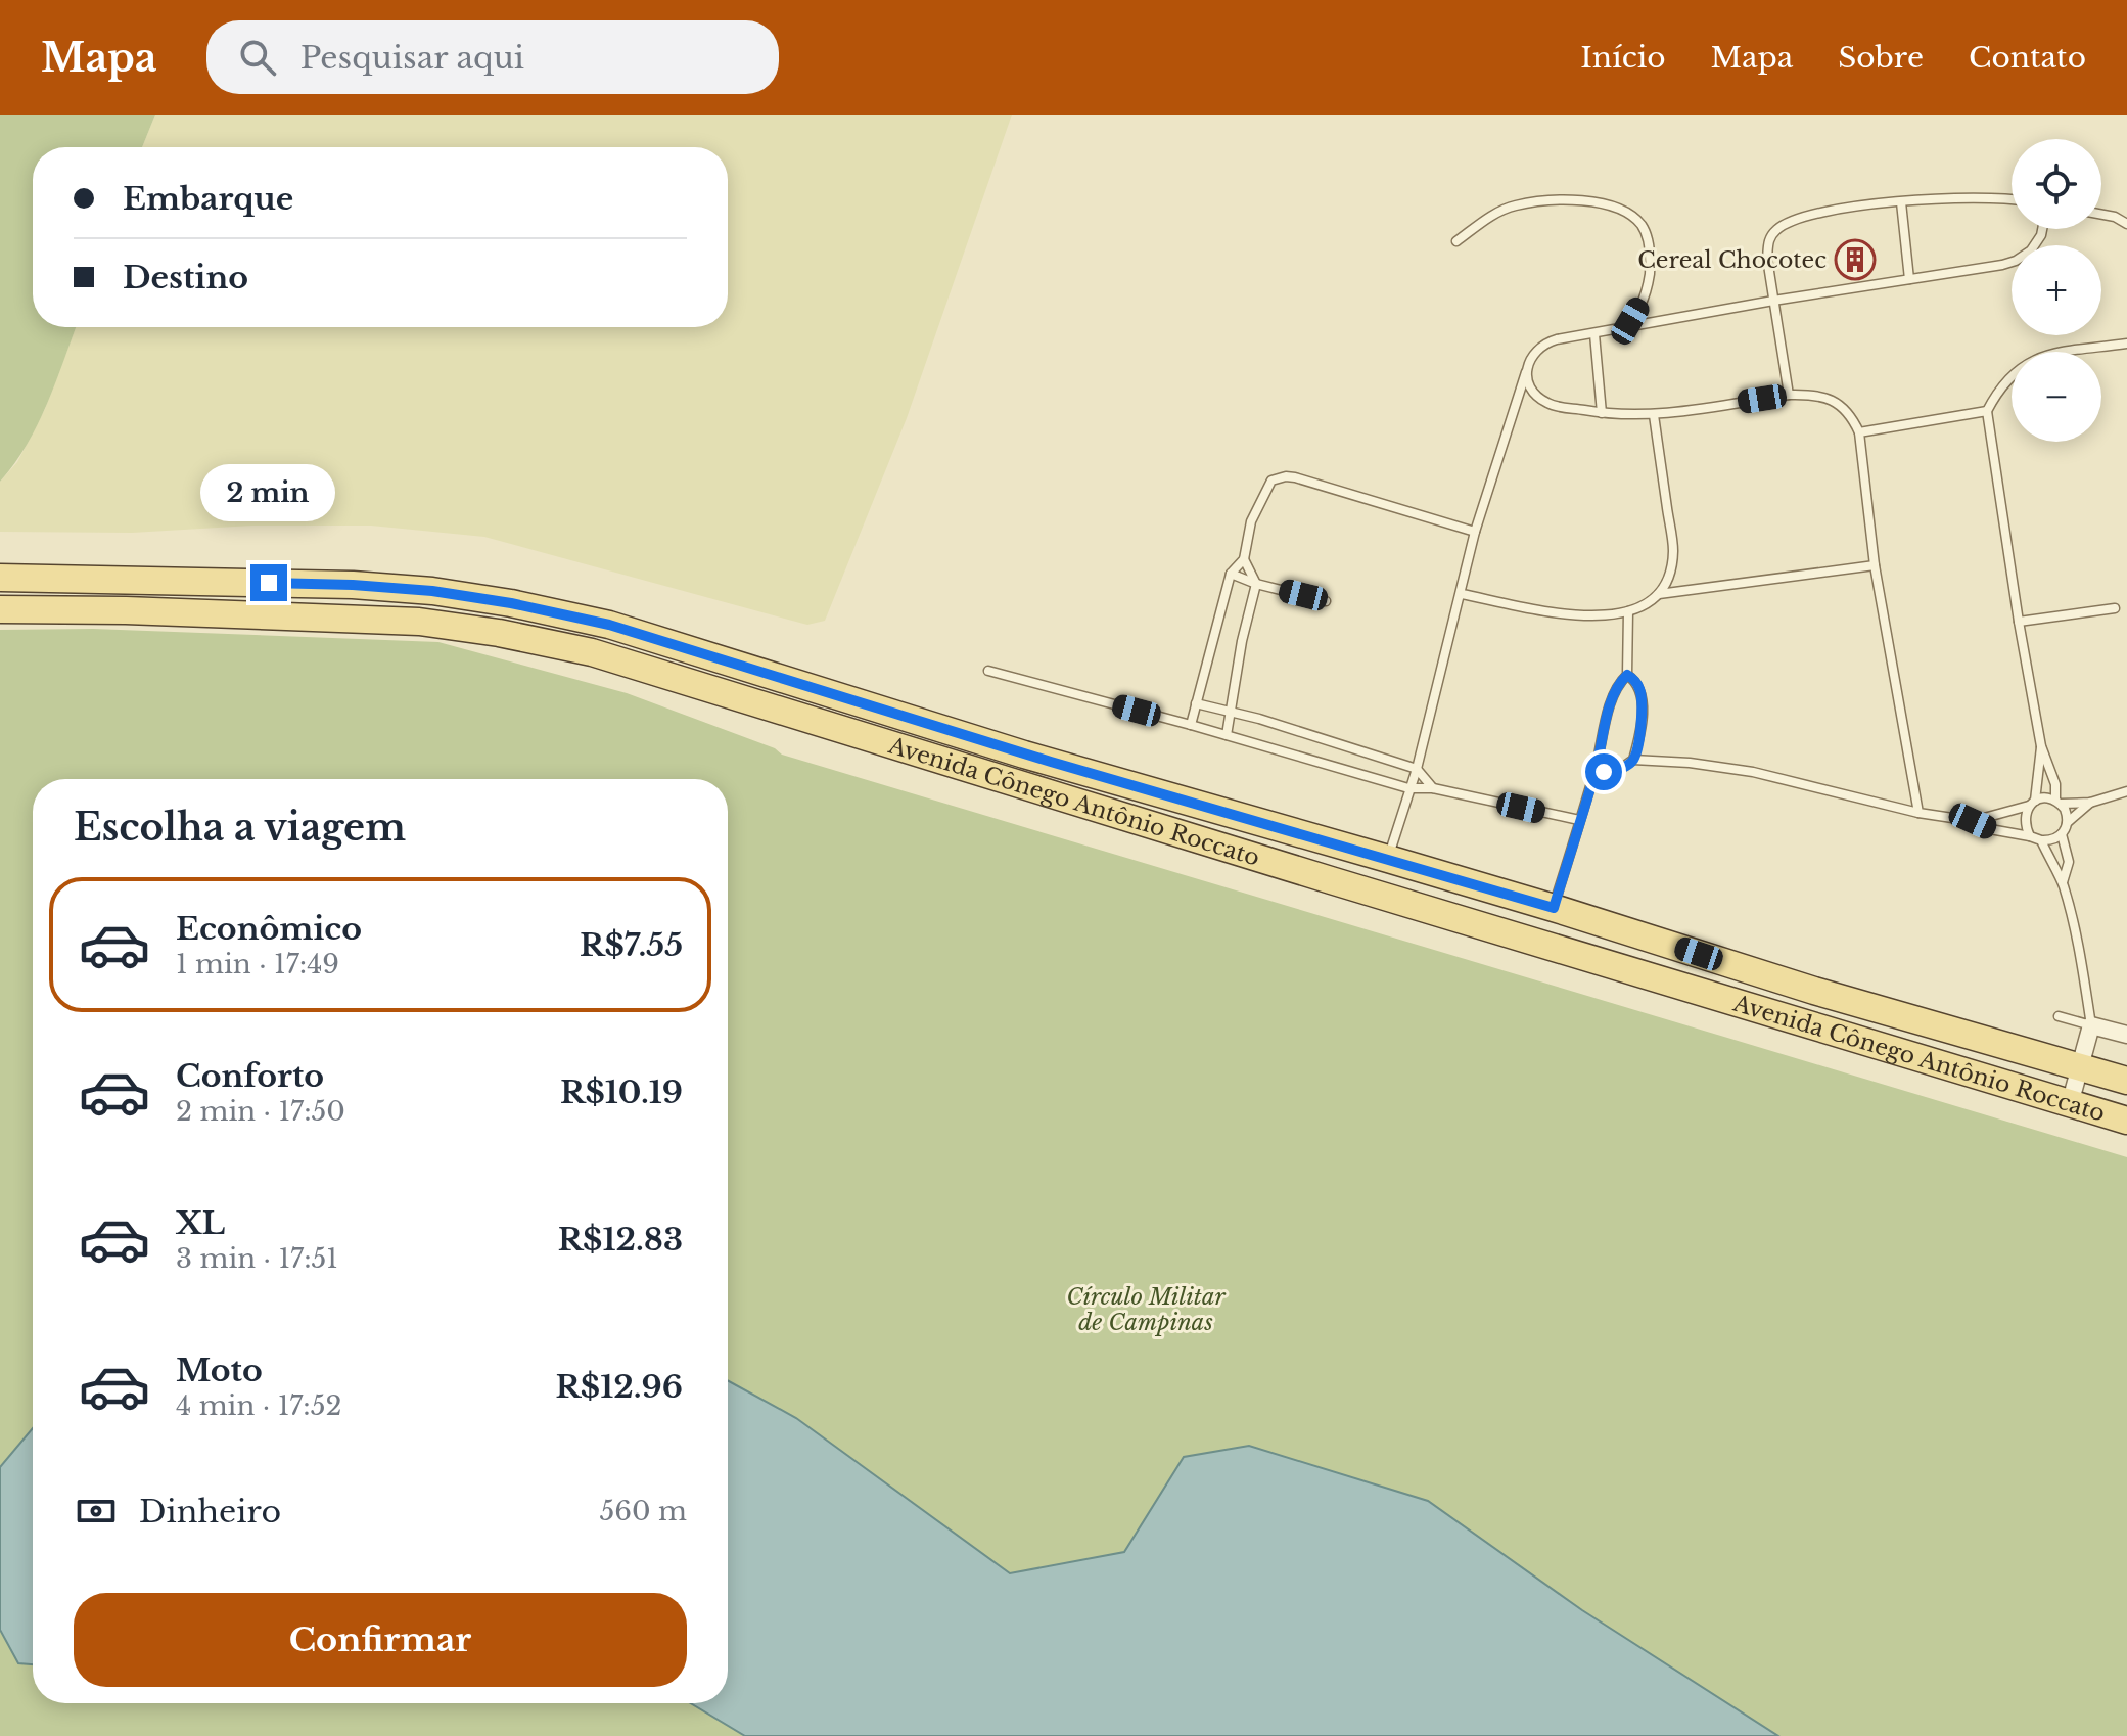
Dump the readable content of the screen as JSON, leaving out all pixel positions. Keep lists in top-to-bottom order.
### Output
{
  "streets": {
    "main road": ["Avenida Cônego Antônio Roccato"]
  },
  "parks": ["Círculo Militar de Campinas"],
  "places": {
    "building": ["Cereal Chocotec"]
  },
  "page": {
    "header": "Mapa",
    "search": "Pesquisar aqui",
    "nav": [
      "Início",
      "Mapa",
      "Sobre",
      "Contato"
    ],
    "map_buttons": ["+", "−"],
    "banner": ["Embarque", "Destino"],
    "bubble": "2 min",
    "heading": "Escolha a viagem",
    "list": [
      {
        "name": "Econômico",
        "note": "1 min · 17:49",
        "value": "R$7.55"
      },
      {
        "name": "Conforto",
        "note": "2 min · 17:50",
        "value": "R$10.19"
      },
      {
        "name": "XL",
        "note": "3 min · 17:51",
        "value": "R$12.83"
      },
      {
        "name": "Moto",
        "note": "4 min · 17:52",
        "value": "R$12.96"
      }
    ],
    "pay": ["Dinheiro", "560 m"],
    "buttons": "Confirmar"
  }
}
